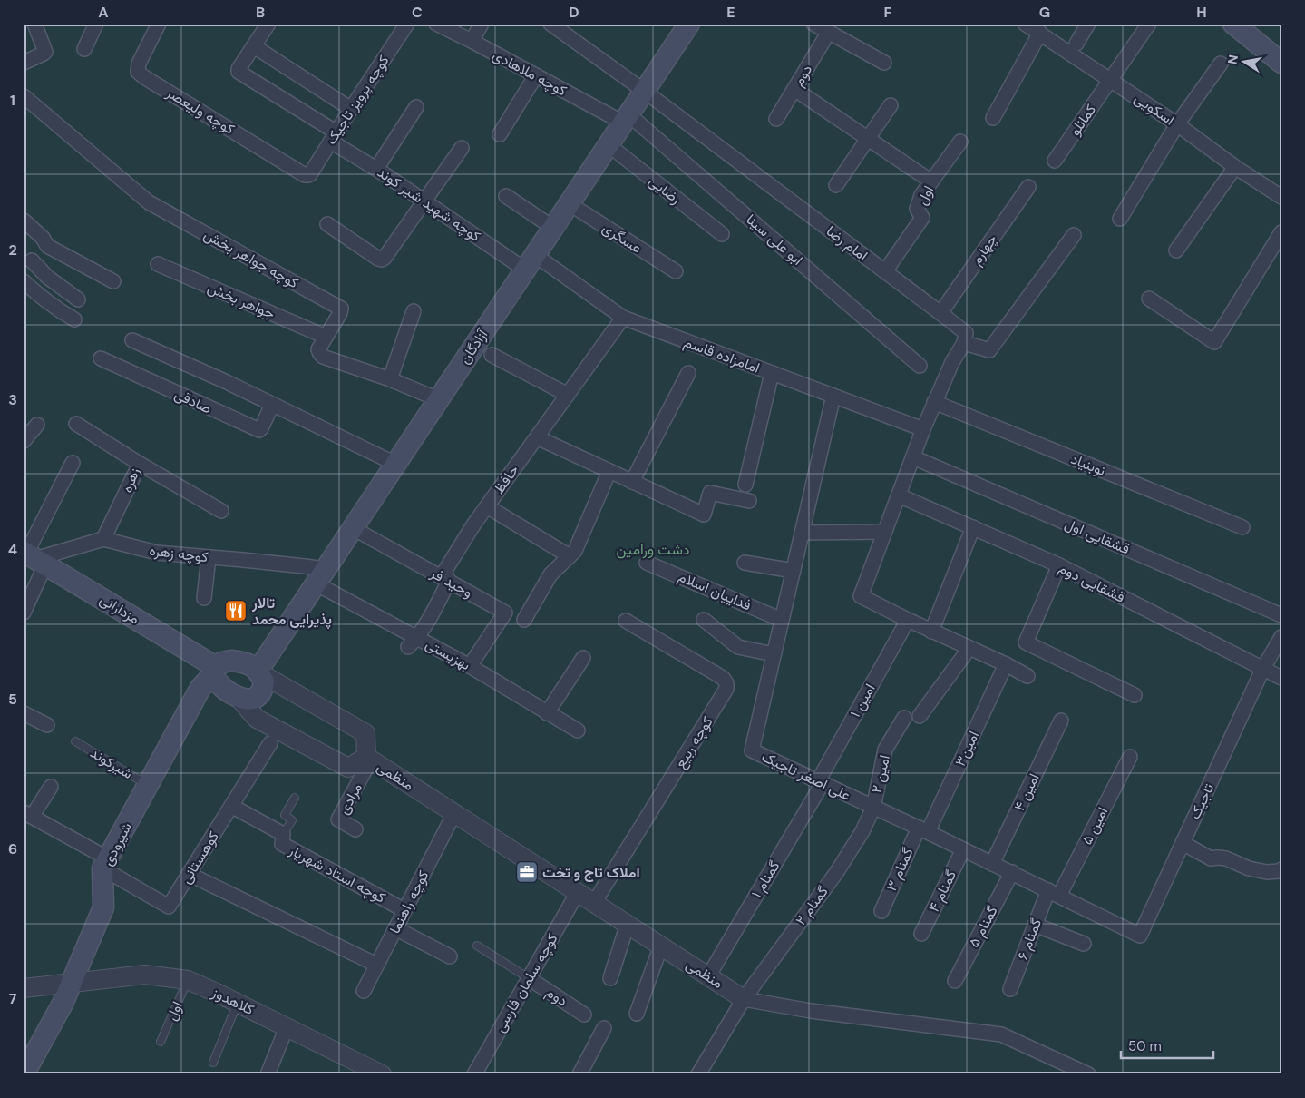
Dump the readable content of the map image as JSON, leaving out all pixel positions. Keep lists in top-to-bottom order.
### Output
{
  "streets": {
    "main road": ["آزادگان", "مزدارانی", "شیرودی"],
    "street": [
      "کوچه ملاهادی",
      "دوم",
      "کوچه پرویز تاجیک",
      "اسکویی",
      "کوچه ولیعصر",
      "کمانلو",
      "رضایی",
      "اول",
      "کوچه شهید شیر کوند",
      "عسگری",
      "ابو علی سینا",
      "امام رضا",
      "چهارم",
      "کوچه جواهر بخش",
      "جواهر بخش",
      "امامزاده قاسم",
      "صادقی",
      "نوبنیاد",
      "حافظ",
      "زهره",
      "قشقایی اول",
      "کوچه زهره",
      "وحید فر",
      "قشقایی دوم",
      "فداییان اسلام",
      "بهزیستی",
      "امین ۱",
      "کوچه ربیع",
      "امین۳",
      "امین ۲",
      "منظمی",
      "علی اصغر تاجیک",
      "امین ۴",
      "مرادی",
      "تاجیک",
      "امین ۵",
      "کوهستانی",
      "گمنام ۳",
      "کوچه استاد شهریار",
      "گمنام ۱",
      "گمنام ۴",
      "کوچه راهنما",
      "گمنام ۲",
      "گمنام ۵",
      "گمنام ۶",
      "کوچه سلمان فارسی",
      "کلاهدوز"
    ],
    "lane": ["شیرکوند"]
  },
  "crossings": [
    ["کوچه ملاهادی", "ابو علی سینا"],
    ["کوچه ملاهادی", "آزادگان"],
    ["دوم", "کوچه سلمان فارسی"],
    ["کوچه پرویز تاجیک", "کوچه ولیعصر"],
    ["کوچه پرویز تاجیک", "کوچه شهید شیر کوند"],
    ["اسکویی", "کمانلو"],
    ["رضایی", "آزادگان"],
    ["اول", "امام رضا"],
    ["اول", "کلاهدوز"],
    ["کوچه شهید شیر کوند", "آزادگان"],
    ["کوچه شهید شیر کوند", "امامزاده قاسم"],
    ["عسگری", "آزادگان"],
    ["ابو علی سینا", "آزادگان"],
    ["امام رضا", "چهارم"],
    ["امام رضا", "آزادگان"],
    ["کوچه جواهر بخش", "جواهر بخش"],
    ["کوچه جواهر بخش", "آزادگان"],
    ["آزادگان", "امامزاده قاسم"],
    ["آزادگان", "صادقی"],
    ["آزادگان", "کوچه زهره"],
    ["آزادگان", "وحید فر"],
    ["آزادگان", "مزدارانی"],
    ["آزادگان", "بهزیستی"],
    ["آزادگان", "منظمی"],
    ["آزادگان", "شیرودی"],
    ["امامزاده قاسم", "حافظ"],
    ["امامزاده قاسم", "علی اصغر تاجیک"],
    ["حافظ", "وحید فر"],
    ["حافظ", "بهزیستی"],
    ["زهره", "کوچه زهره"],
    ["کوچه زهره", "بهزیستی"],
    ["وحید فر", "بهزیستی"],
    ["قشقایی دوم", "تاجیک"],
    ["فداییان اسلام", "علی اصغر تاجیک"],
    ["مزدارانی", "منظمی"],
    ["مزدارانی", "شیرودی"],
    ["امین ۱", "علی اصغر تاجیک"],
    ["امین ۱", "گمنام ۱"],
    ["کوچه ربیع", "منظمی"],
    ["امین۳", "علی اصغر تاجیک"],
    ["امین۳", "گمنام ۳"],
    ["شیرکوند", "شیرودی"],
    ["امین ۲", "علی اصغر تاجیک"],
    ["امین ۲", "گمنام ۲"],
    ["منظمی", "مرادی"],
    ["منظمی", "شیرودی"],
    ["منظمی", "گمنام ۱"],
    ["منظمی", "کوچه راهنما"],
    ["منظمی", "گمنام ۲"],
    ["منظمی", "کوچه سلمان فارسی"],
    ["علی اصغر تاجیک", "امین ۴"],
    ["علی اصغر تاجیک", "تاجیک"],
    ["علی اصغر تاجیک", "امین ۵"],
    ["علی اصغر تاجیک", "گمنام ۳"],
    ["علی اصغر تاجیک", "گمنام ۱"],
    ["علی اصغر تاجیک", "گمنام ۴"],
    ["علی اصغر تاجیک", "گمنام ۲"],
    ["علی اصغر تاجیک", "گمنام ۵"],
    ["علی اصغر تاجیک", "گمنام ۶"],
    ["امین ۵", "گمنام ۶"],
    ["شیرودی", "کوهستانی"],
    ["شیرودی", "کلاهدوز"],
    ["کوهستانی", "کوچه استاد شهریار"],
    ["کوچه استاد شهریار", "کوچه راهنما"]
  ],
  "parks": ["دشت ورامین"],
  "places": {
    "restaurant": ["تالار پذیرایی محمد"],
    "office": ["املاک تاج و تخت"]
  },
  "scale_bar": "50 m",
  "north": "left",
  "grid": {
    "columns": [
      "A",
      "B",
      "C",
      "D",
      "E",
      "F",
      "G",
      "H"
    ],
    "rows": [
      "1",
      "2",
      "3",
      "4",
      "5",
      "6",
      "7"
    ]
  }
}
